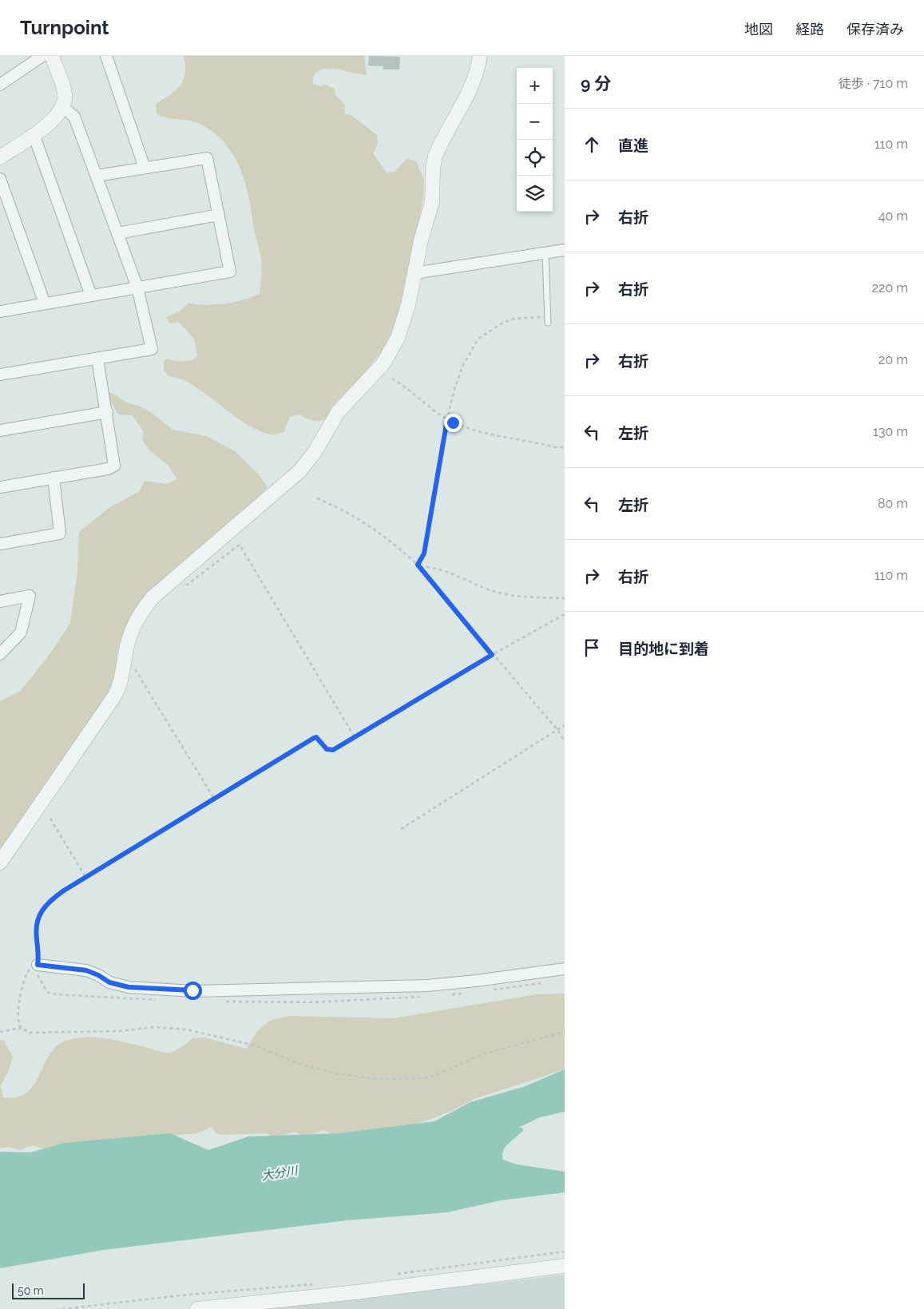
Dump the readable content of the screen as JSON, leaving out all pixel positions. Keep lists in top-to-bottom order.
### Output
{
  "water": ["大分川"],
  "scale_bar": "50 m",
  "page": {
    "header": "Turnpoint",
    "nav": ["地図", "経路", "保存済み"],
    "heading": ["9 分", "徒歩 · 710 m"],
    "map_buttons": ["+", "−"],
    "list": [
      ["直進", "110 m"],
      ["右折", "40 m"],
      ["右折", "220 m"],
      ["右折", "20 m"],
      ["左折", "130 m"],
      ["左折", "80 m"],
      ["右折", "110 m"],
      "目的地に到着"
    ],
    "scale": "50 m"
  }
}
